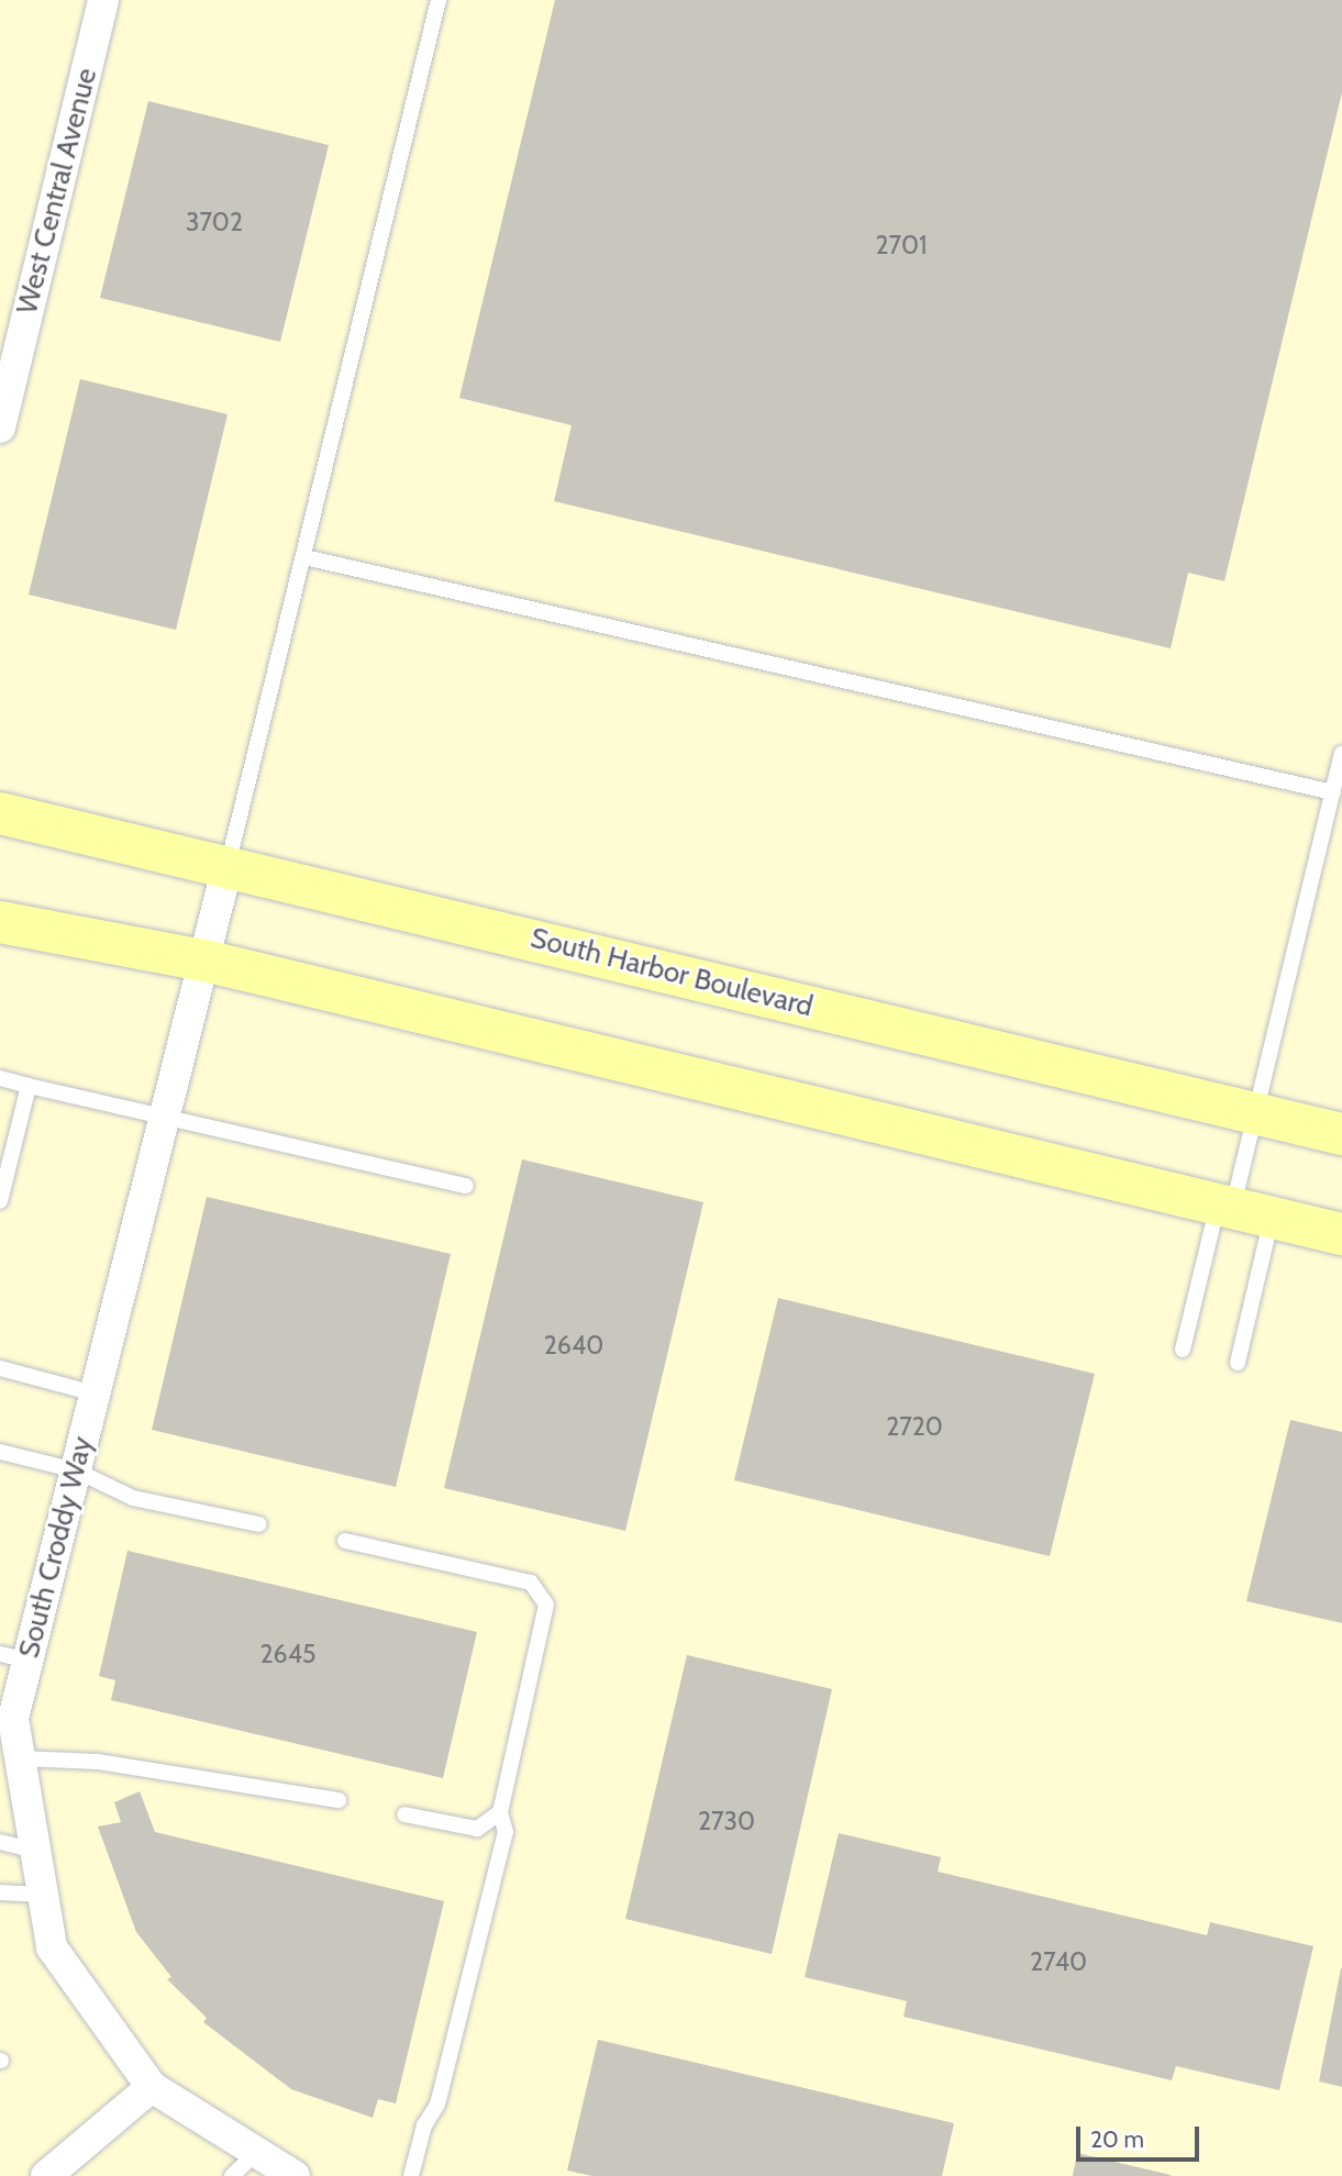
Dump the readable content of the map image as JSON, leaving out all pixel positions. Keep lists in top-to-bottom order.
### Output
{
  "streets": {
    "main road": ["South Harbor Boulevard"],
    "street": ["West Central Avenue", "South Croddy Way"]
  },
  "crossings": [
    ["South Harbor Boulevard", "South Croddy Way"]
  ],
  "house_numbers": [
    "3702",
    "2701",
    "2640",
    "2720",
    "2645",
    "2730",
    "2740"
  ],
  "scale_bar": "20 m"
}
